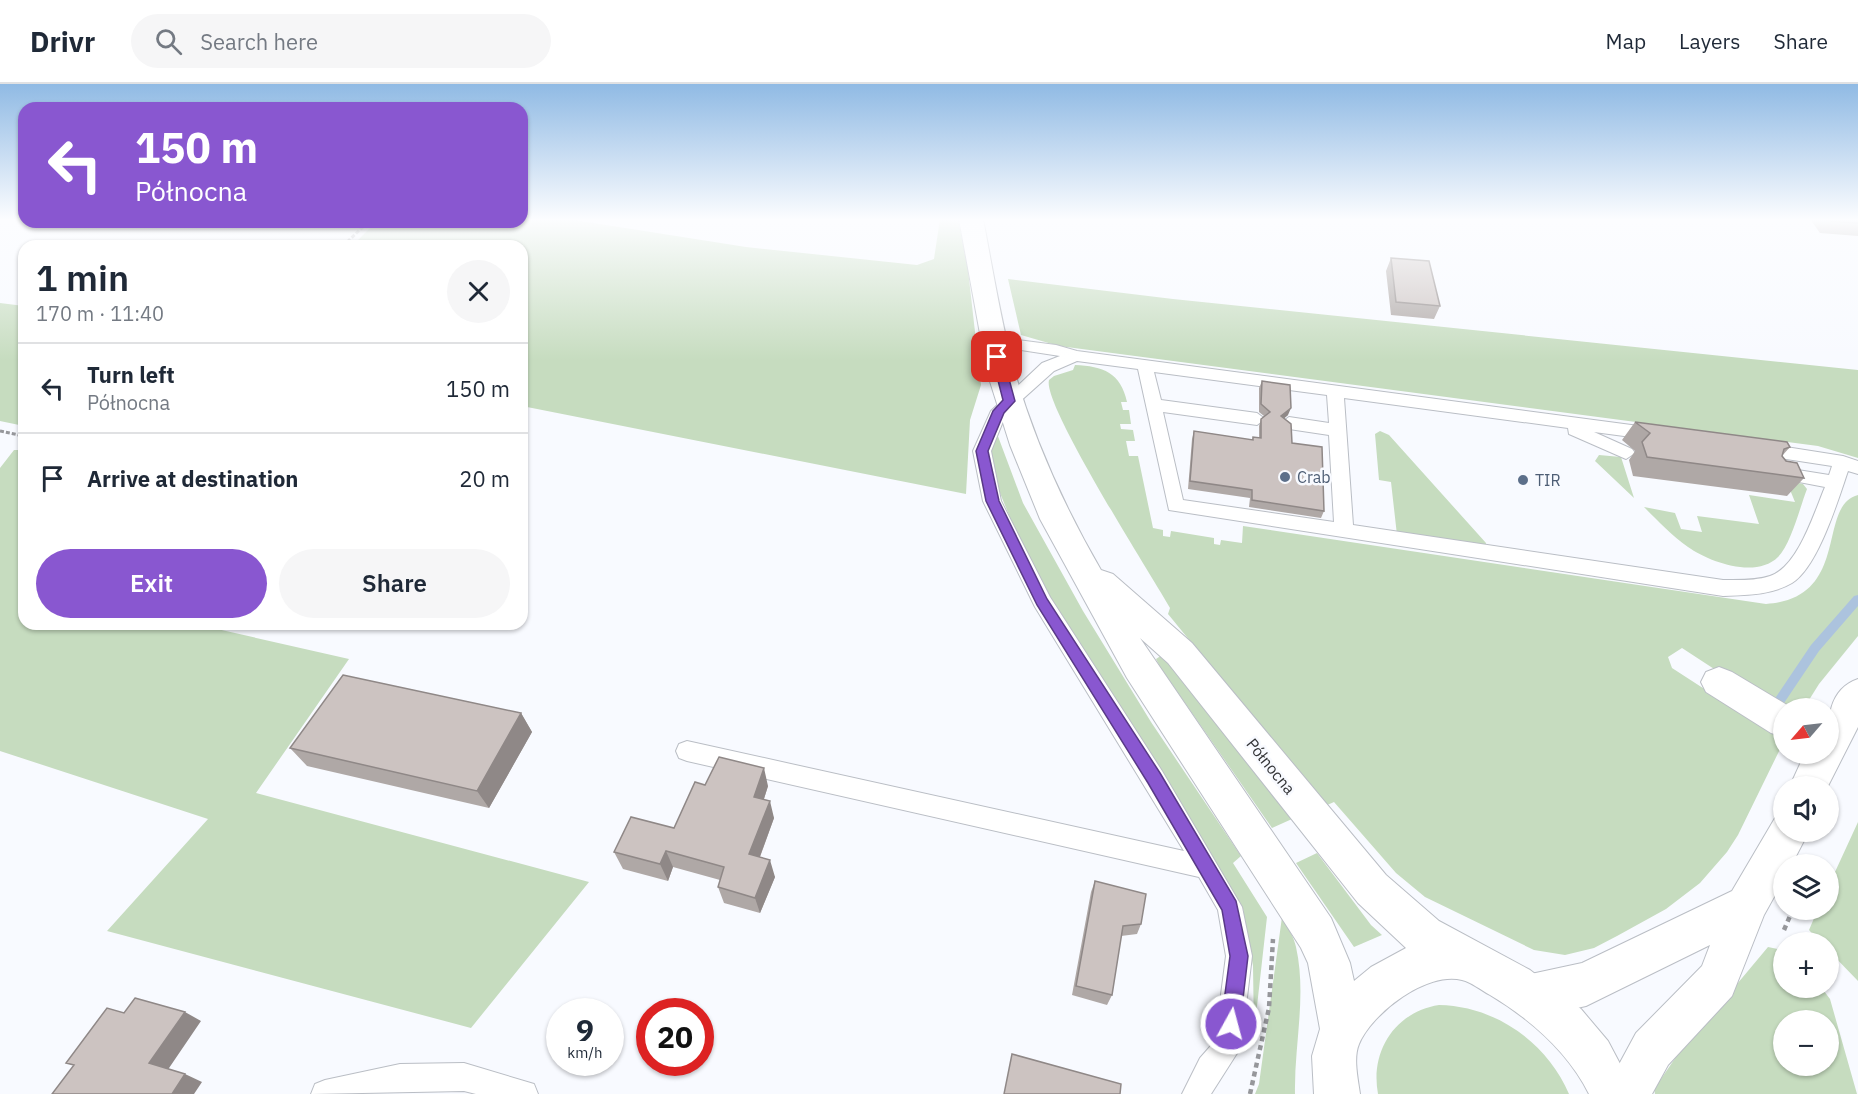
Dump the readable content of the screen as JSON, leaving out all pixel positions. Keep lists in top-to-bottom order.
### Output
{
  "streets": {
    "main road": ["Północna"]
  },
  "places": ["Crab", "TIR"],
  "north": "bottom left",
  "page": {
    "header": "Drivr",
    "search": "Search here",
    "nav": ["Map", "Layers", "Share"],
    "turn": ["150 m", "Północna"],
    "heading": ["1 min", "170 m · 11:40"],
    "list": [
      {
        "name": "Turn left",
        "note": "Północna",
        "value": "150 m"
      },
      {
        "name": "Arrive at destination",
        "value": "20 m"
      }
    ],
    "buttons": ["Exit", "Share"],
    "map_buttons": ["+", "−"],
    "speed": "9 km/h",
    "limit": "20"
  }
}
